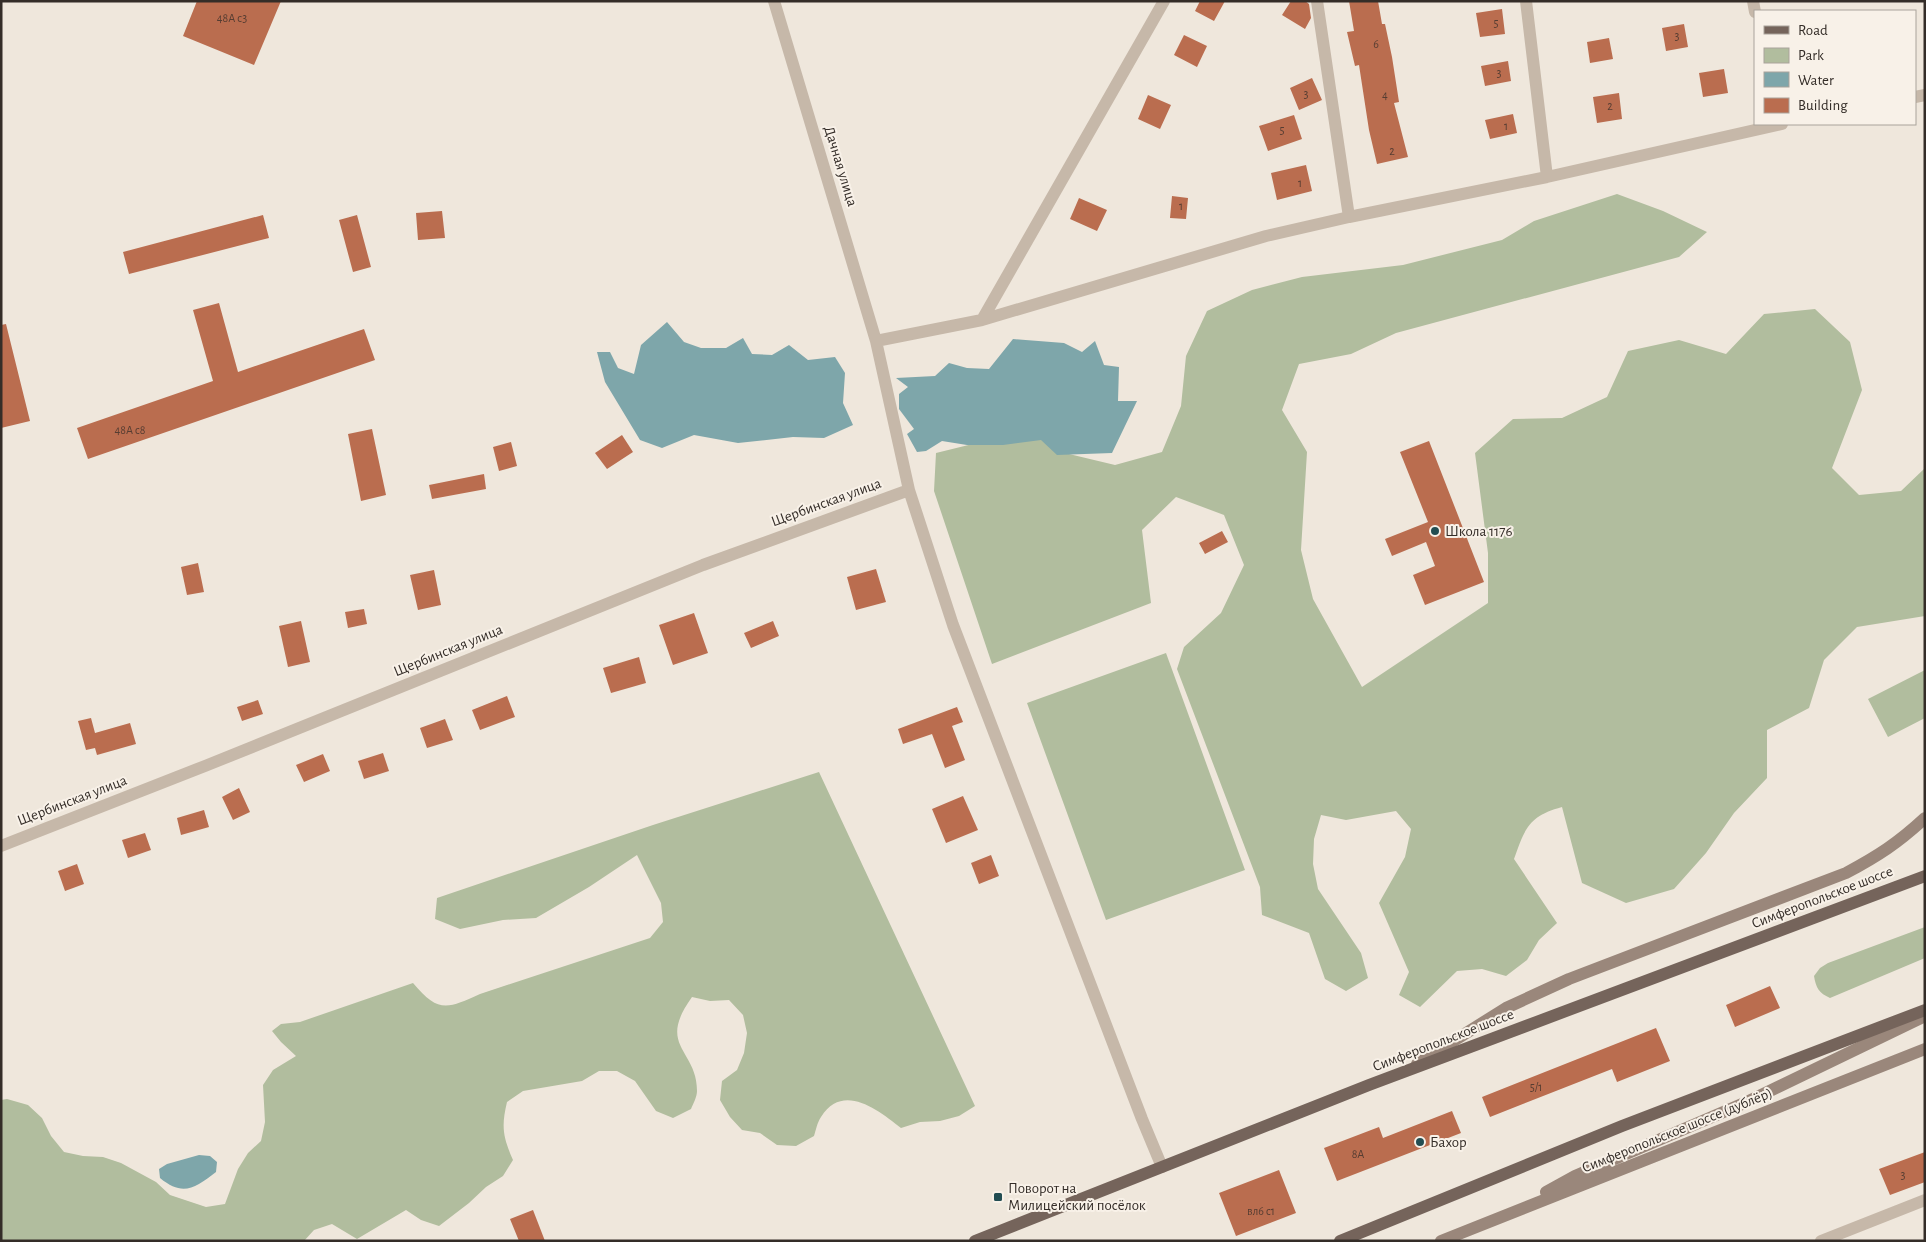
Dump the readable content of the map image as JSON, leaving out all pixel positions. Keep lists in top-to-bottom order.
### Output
{
  "streets": {
    "main road": ["Симферопольское шоссе", "Симферопольское шоссе (дублёр)"],
    "street": ["Дачная улица", "Щербинская улица"]
  },
  "crossings": [
    ["Дачная улица", "Щербинская улица"],
    ["Дачная улица", "Симферопольское шоссе"]
  ],
  "places": {
    "other": ["Школа 1176", "Бахор"],
    "transit": ["Поворот на Милицейский посёлок"]
  },
  "house_numbers": [
    "48А с3",
    "5",
    "3",
    "6",
    "3",
    "3",
    "4",
    "2",
    "1",
    "5",
    "2",
    "1",
    "1",
    "48А с8",
    "5/1",
    "8А",
    "3",
    "вл6 с1"
  ],
  "legend": [
    "Road",
    "Park",
    "Water",
    "Building"
  ]
}
